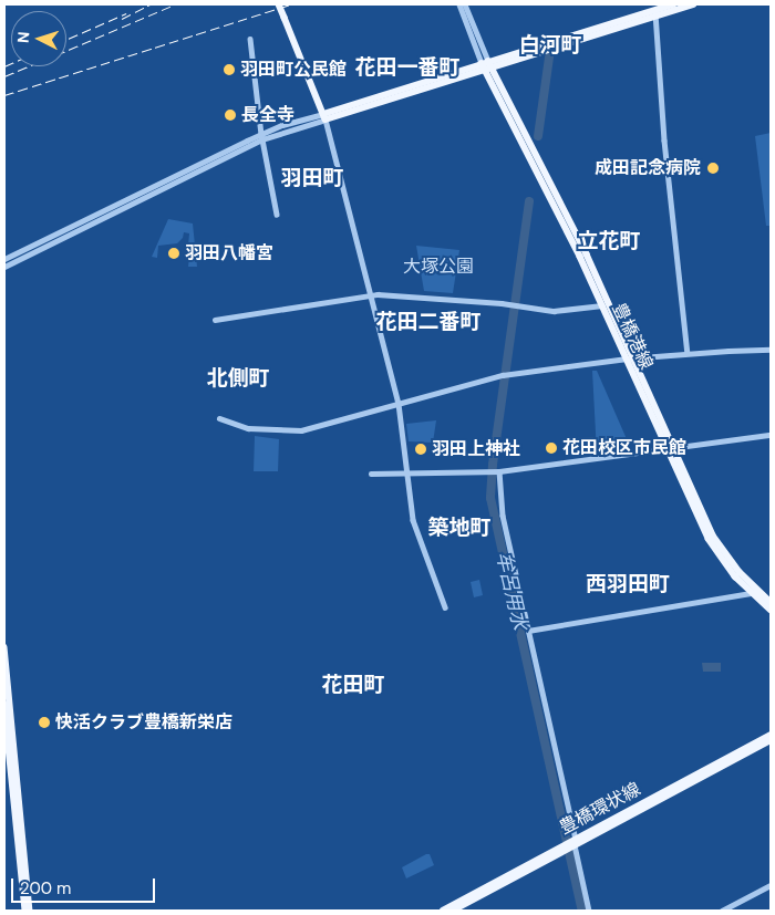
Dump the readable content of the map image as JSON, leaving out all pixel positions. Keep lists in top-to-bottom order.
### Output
{
  "streets": {
    "main road": ["豊橋港線", "豊橋環状線"]
  },
  "districts": [
    "白河町",
    "花田一番町",
    "羽田町",
    "立花町",
    "花田二番町",
    "北側町",
    "築地町",
    "西羽田町",
    "花田町"
  ],
  "water": ["牟呂用水"],
  "parks": ["大塚公園"],
  "places": [
    "羽田町公民館",
    "長全寺",
    "成田記念病院",
    "羽田八幡宮",
    "花田校区市民館",
    "羽田上神社",
    "快活クラブ豊橋新栄店"
  ],
  "scale_bar": "200 m",
  "north": "left"
}
